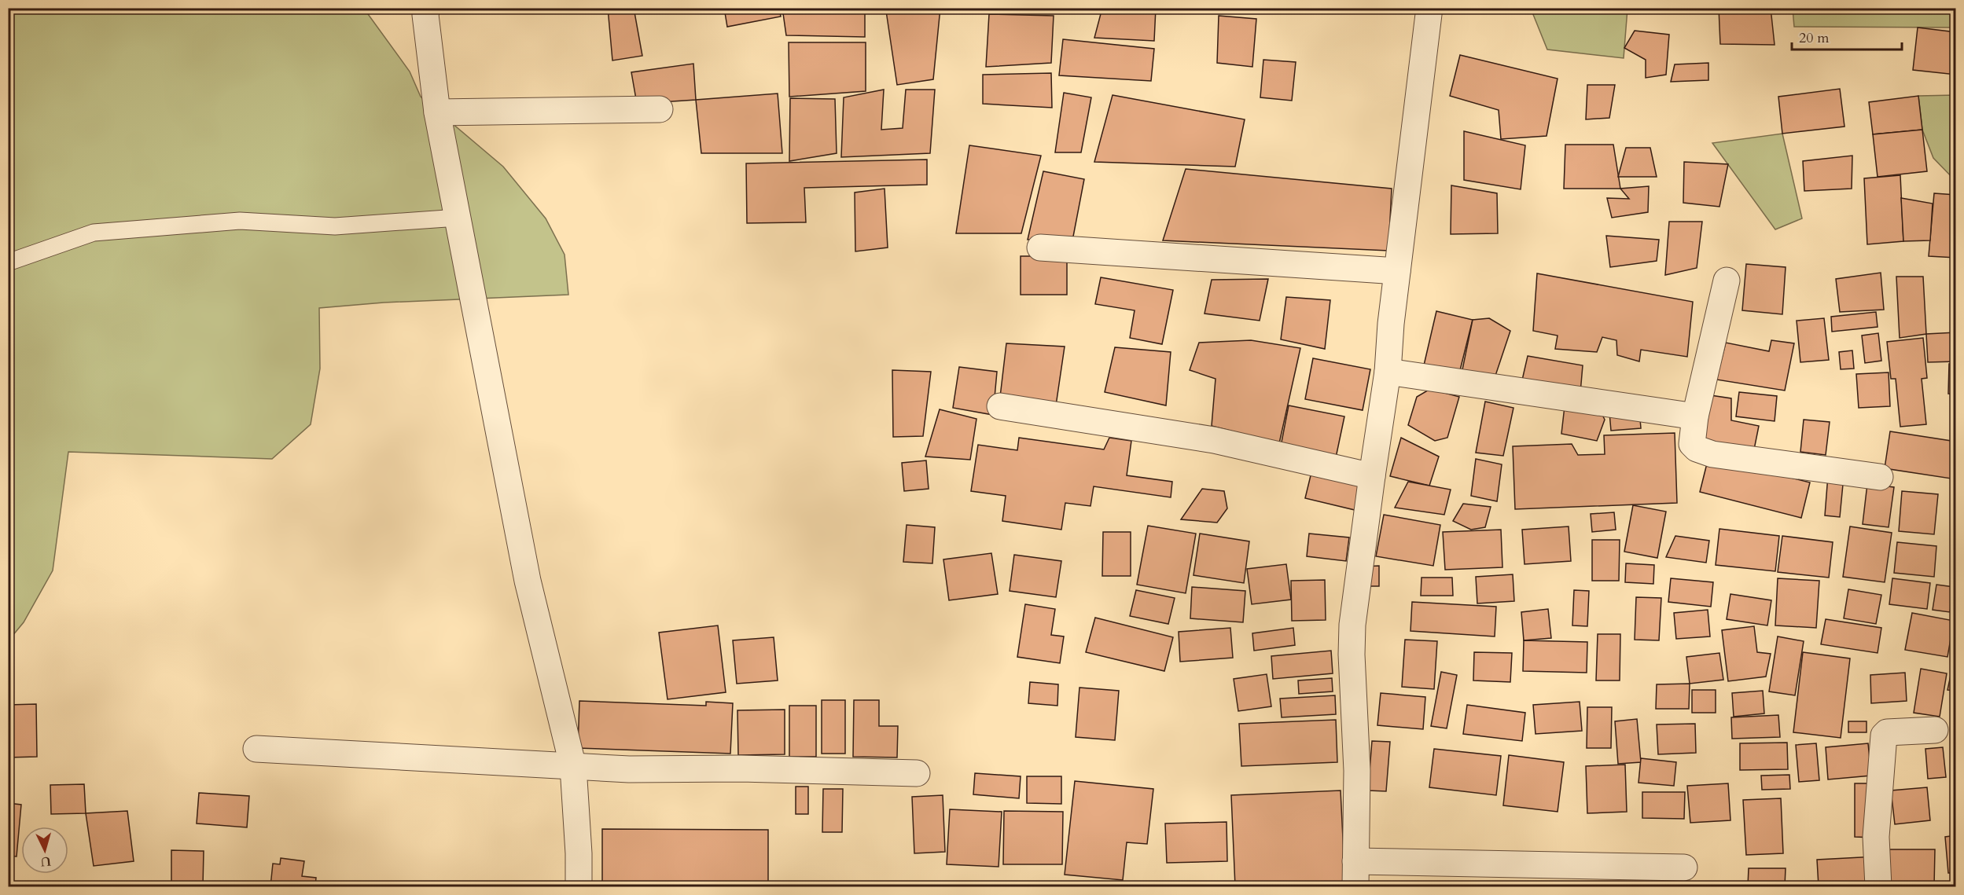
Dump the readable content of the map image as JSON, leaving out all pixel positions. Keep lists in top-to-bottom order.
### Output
{
  "scale_bar": "20 m",
  "north": "bottom"
}
